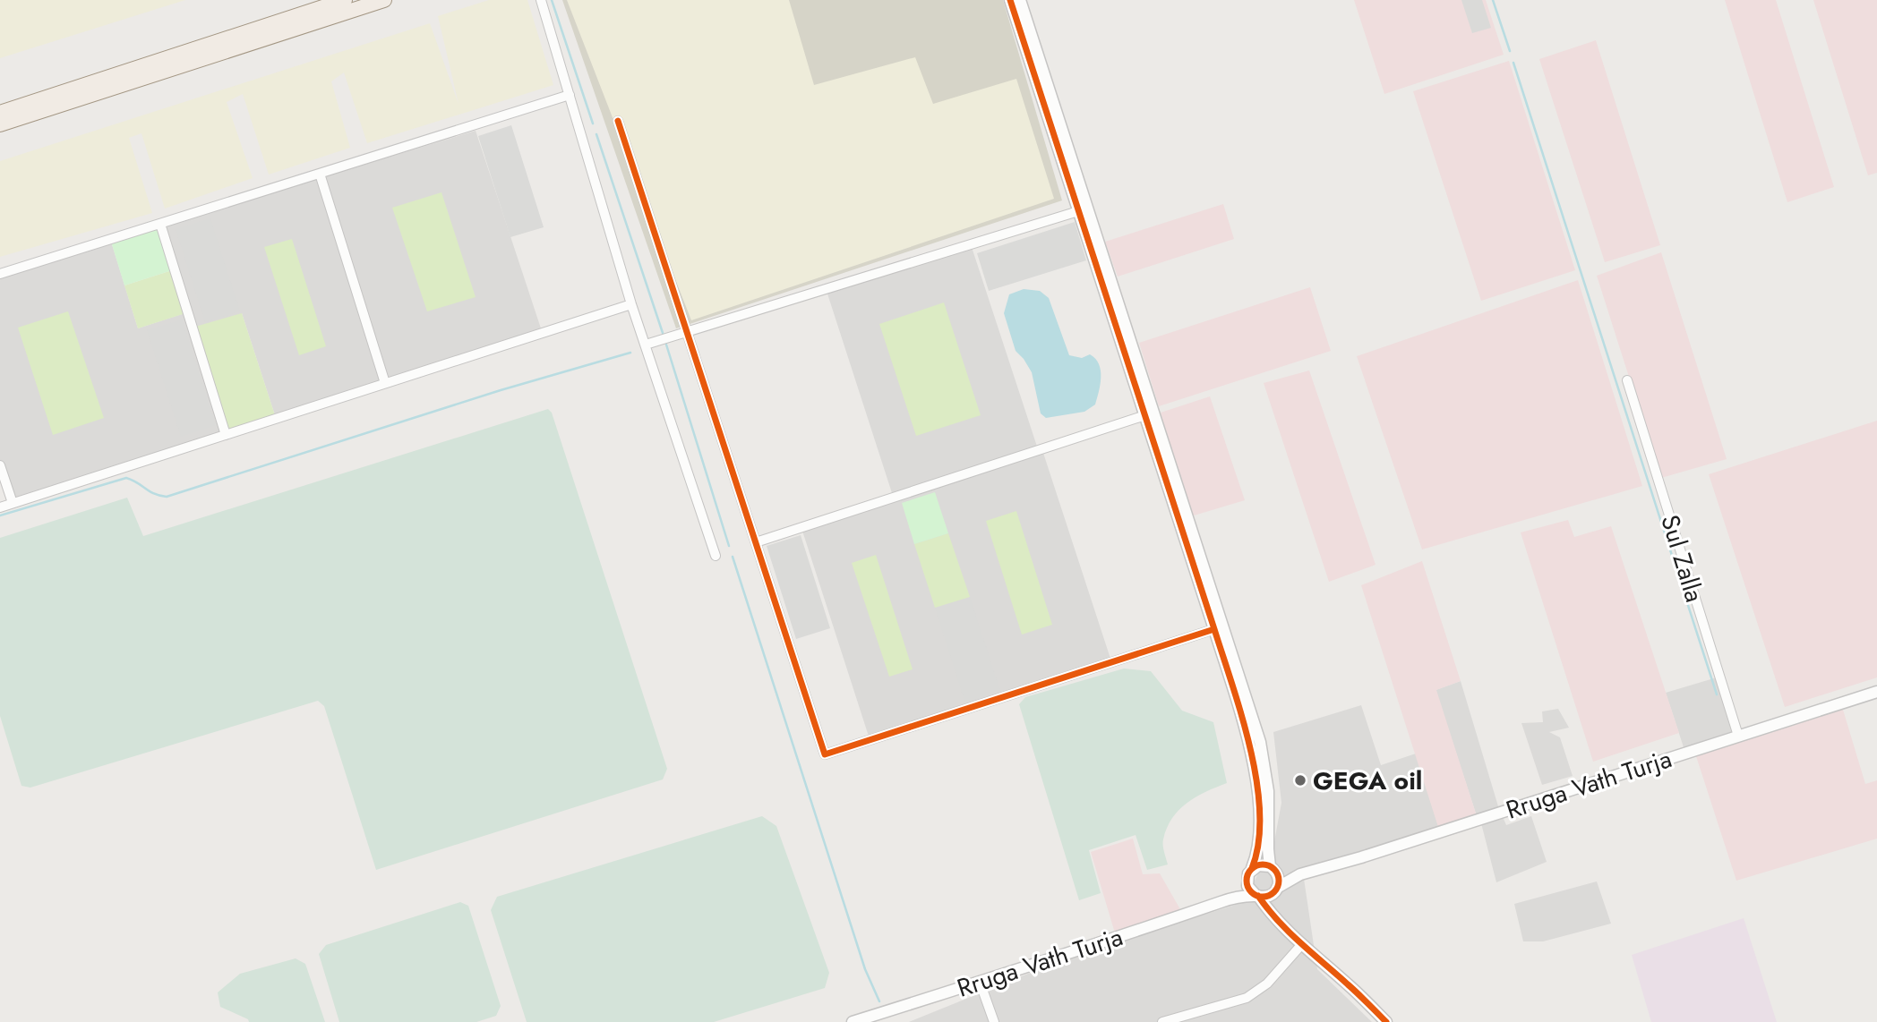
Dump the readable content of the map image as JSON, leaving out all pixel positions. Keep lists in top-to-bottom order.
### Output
{
  "streets": {
    "street": ["Sul Zalla", "Rruga Vath Turja"]
  },
  "crossings": [
    ["Sul Zalla", "Rruga Vath Turja"]
  ],
  "places": ["GEGA oil"]
}
